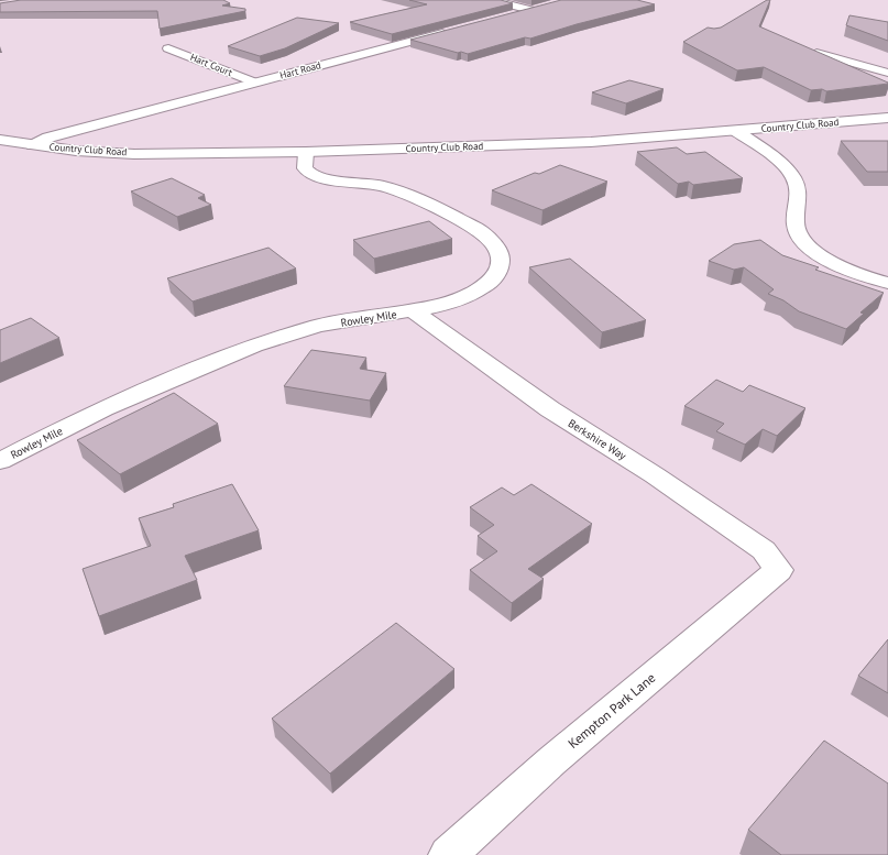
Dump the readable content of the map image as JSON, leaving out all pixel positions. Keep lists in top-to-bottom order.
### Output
{
  "streets": {
    "street": [
      "Hart Court",
      "Hart Road",
      "Country Club Road",
      "Rowley Mile",
      "Berkshire Way",
      "Kempton Park Lane"
    ]
  },
  "crossings": [
    ["Hart Court", "Hart Road"],
    ["Hart Road", "Country Club Road"],
    ["Country Club Road", "Rowley Mile"],
    ["Rowley Mile", "Berkshire Way"],
    ["Berkshire Way", "Kempton Park Lane"]
  ]
}
